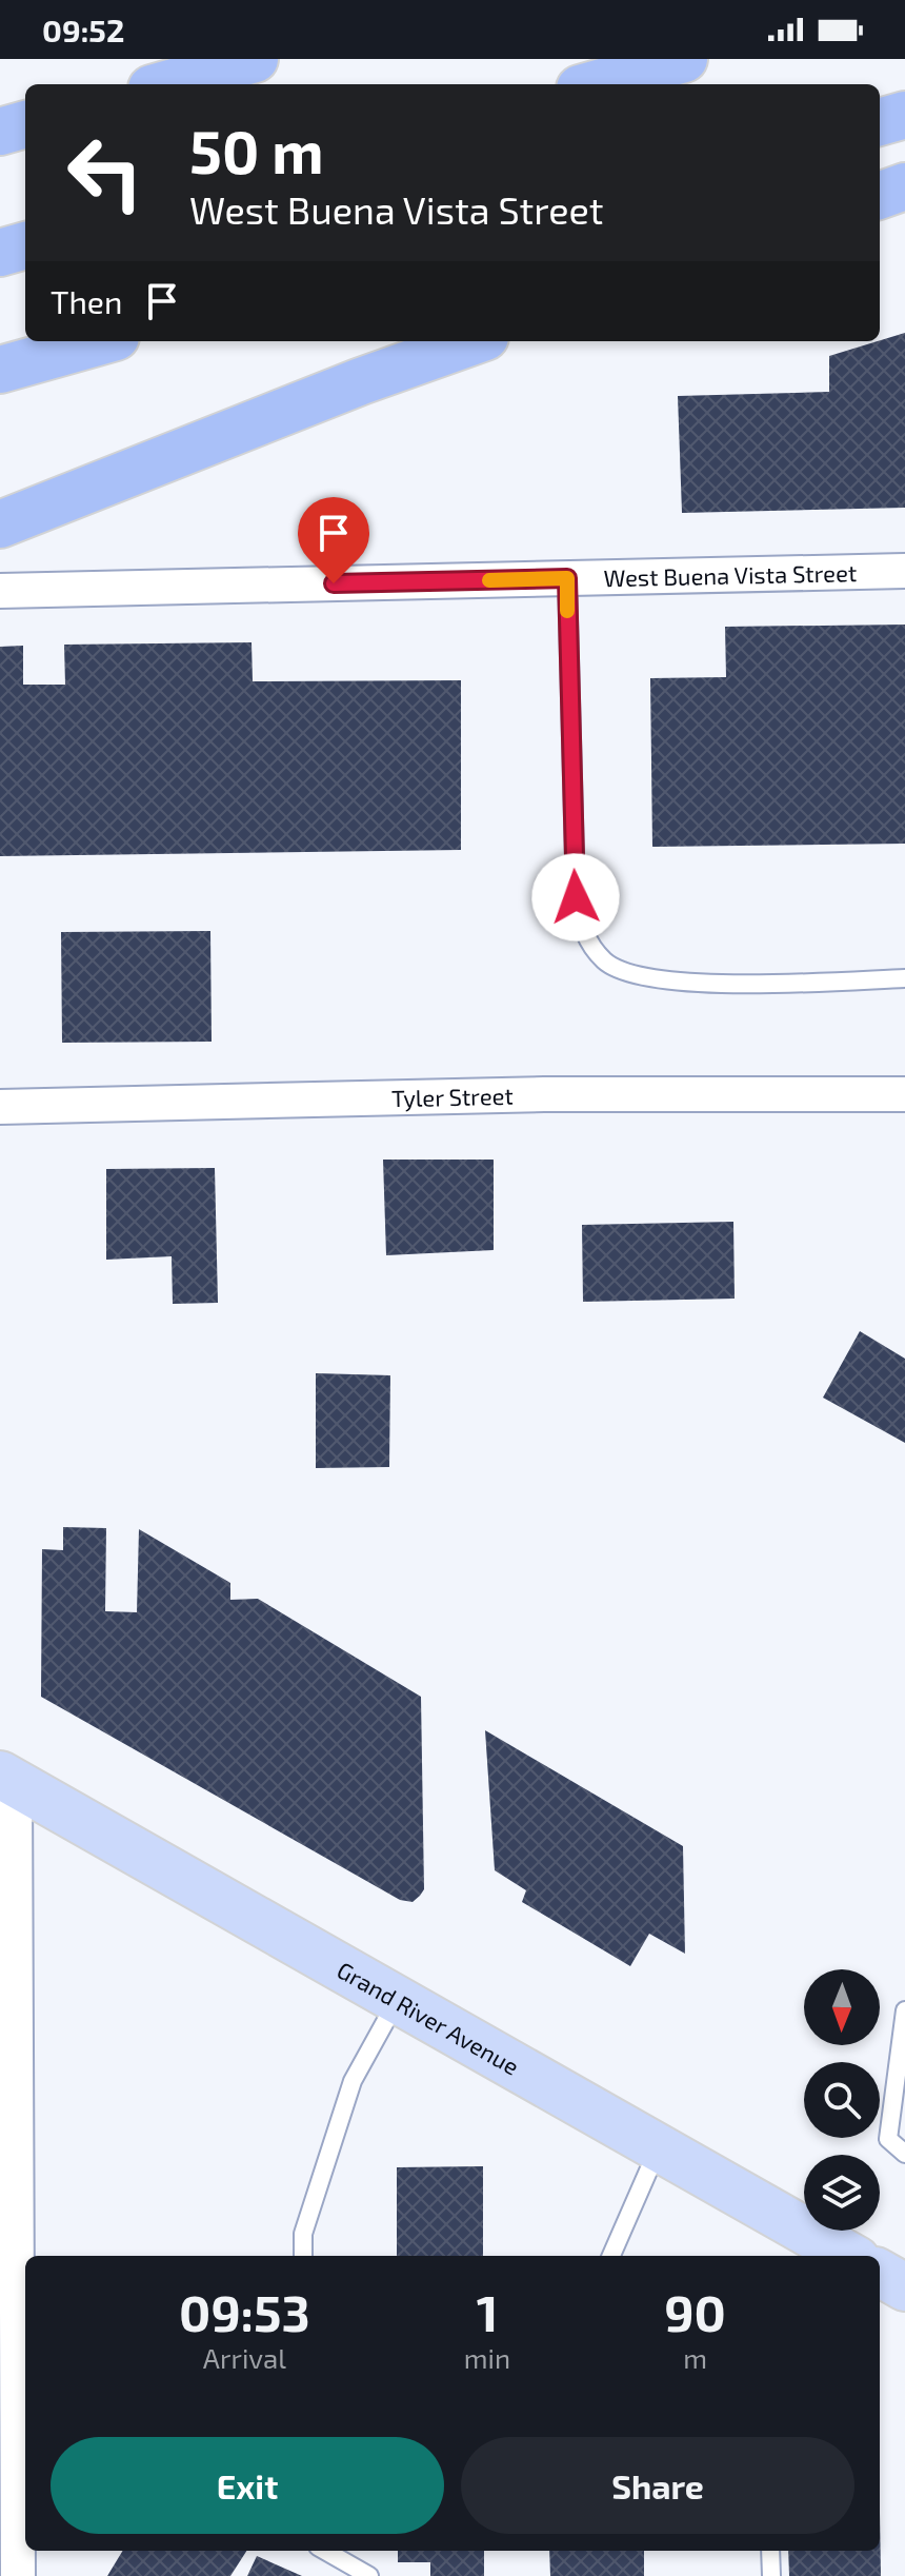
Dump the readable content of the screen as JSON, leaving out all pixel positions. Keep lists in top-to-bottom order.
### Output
{
  "streets": {
    "main road": ["Grand River Avenue"],
    "street": ["West Buena Vista Street", "Tyler Street"]
  },
  "north": "bottom",
  "page": {
    "status": "09:52",
    "turn": ["50 m", "West Buena Vista Street"],
    "then": "Then",
    "eta": [
      "09:53",
      "Arrival",
      "1",
      "min",
      "90",
      "m"
    ],
    "buttons": ["Exit", "Share"]
  }
}
